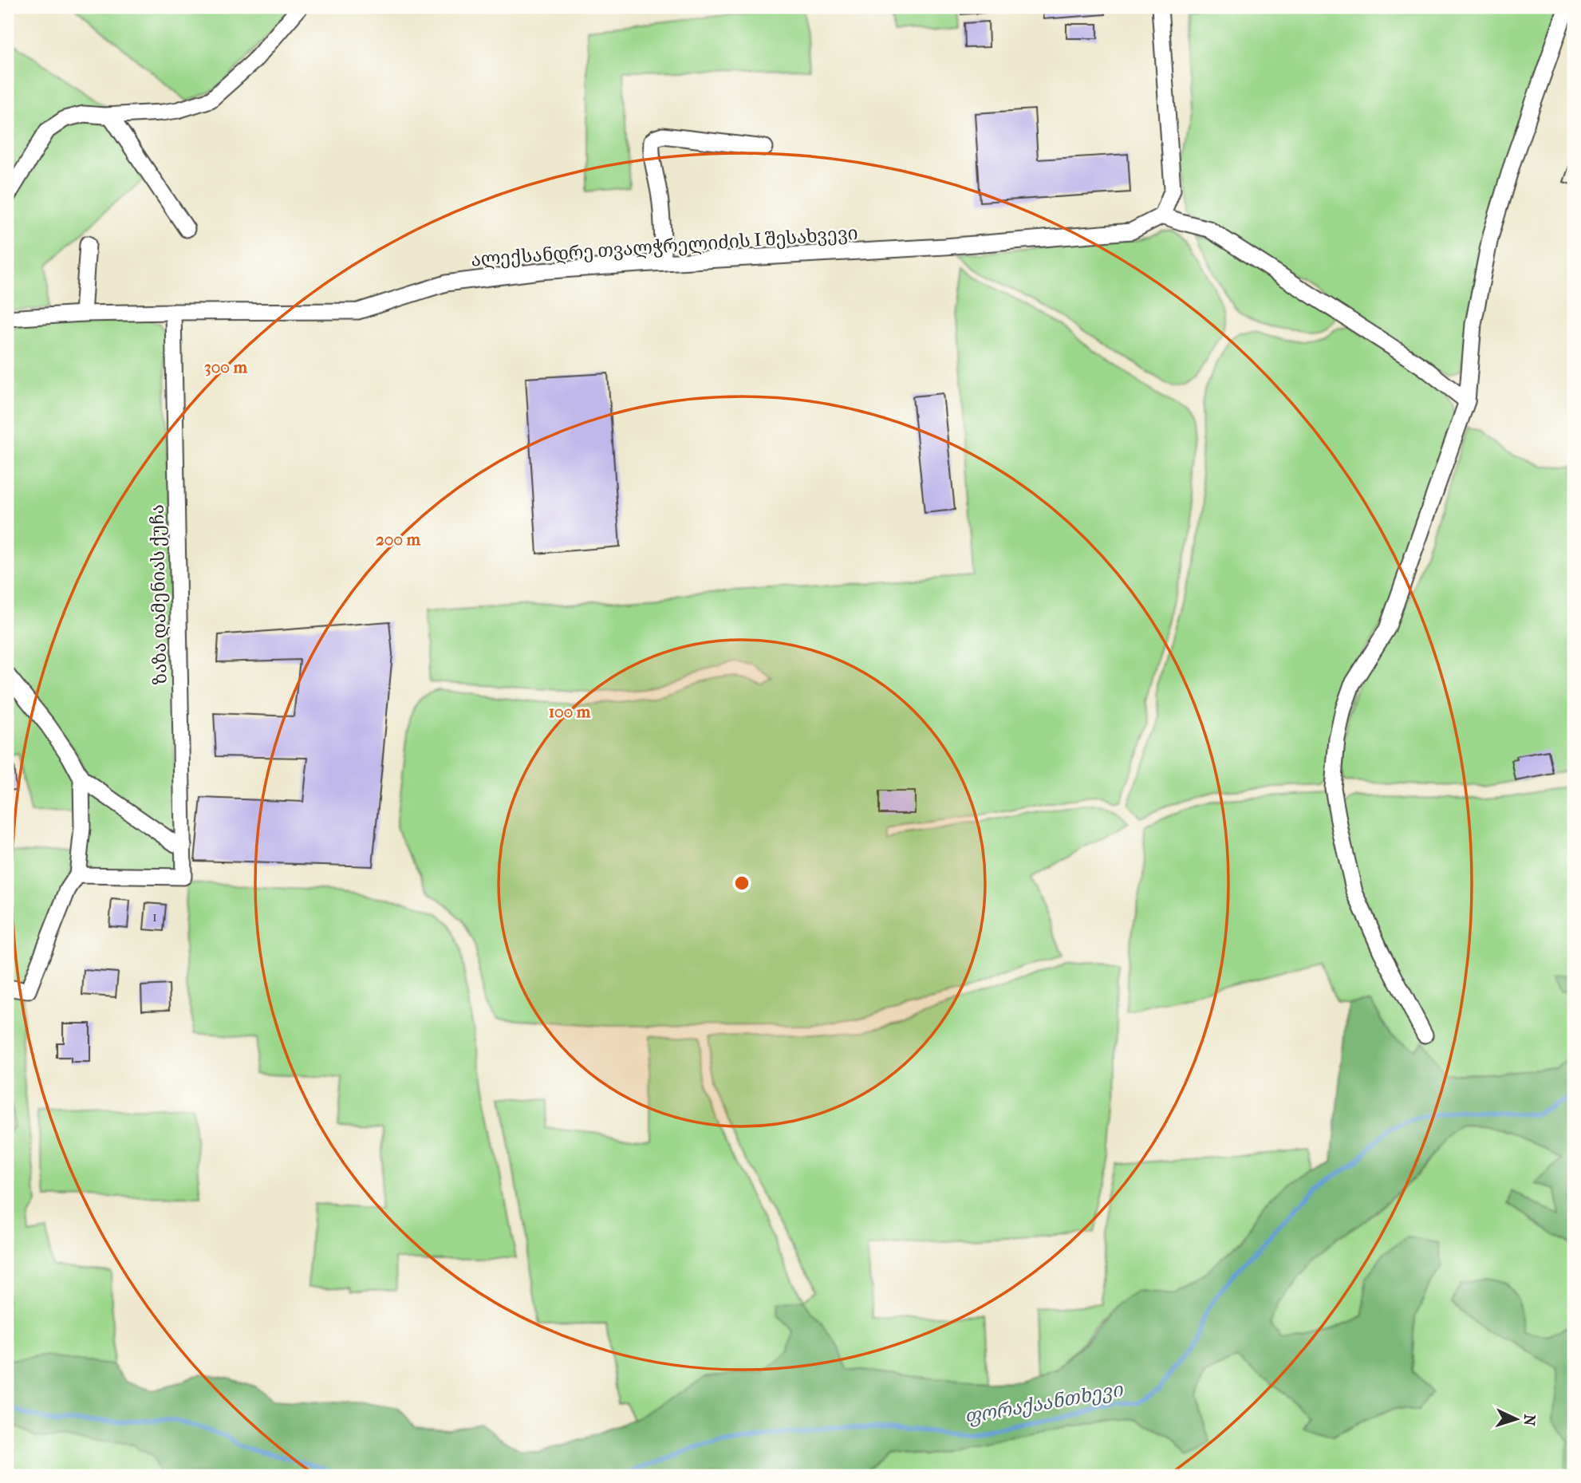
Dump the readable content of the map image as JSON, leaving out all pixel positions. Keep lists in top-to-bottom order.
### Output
{
  "streets": {
    "street": ["ალექსანდრე თვალჭრელიძის I შესახვევი", "ზაზა დამენიას ქუჩა"]
  },
  "crossings": [
    ["ალექსანდრე თვალჭრელიძის I შესახვევი", "ზაზა დამენიას ქუჩა"]
  ],
  "water": ["ფორაქაანთხევი"],
  "house_numbers": ["1"],
  "north": "right",
  "rings": ["300 m", "200 m", "100 m"]
}
